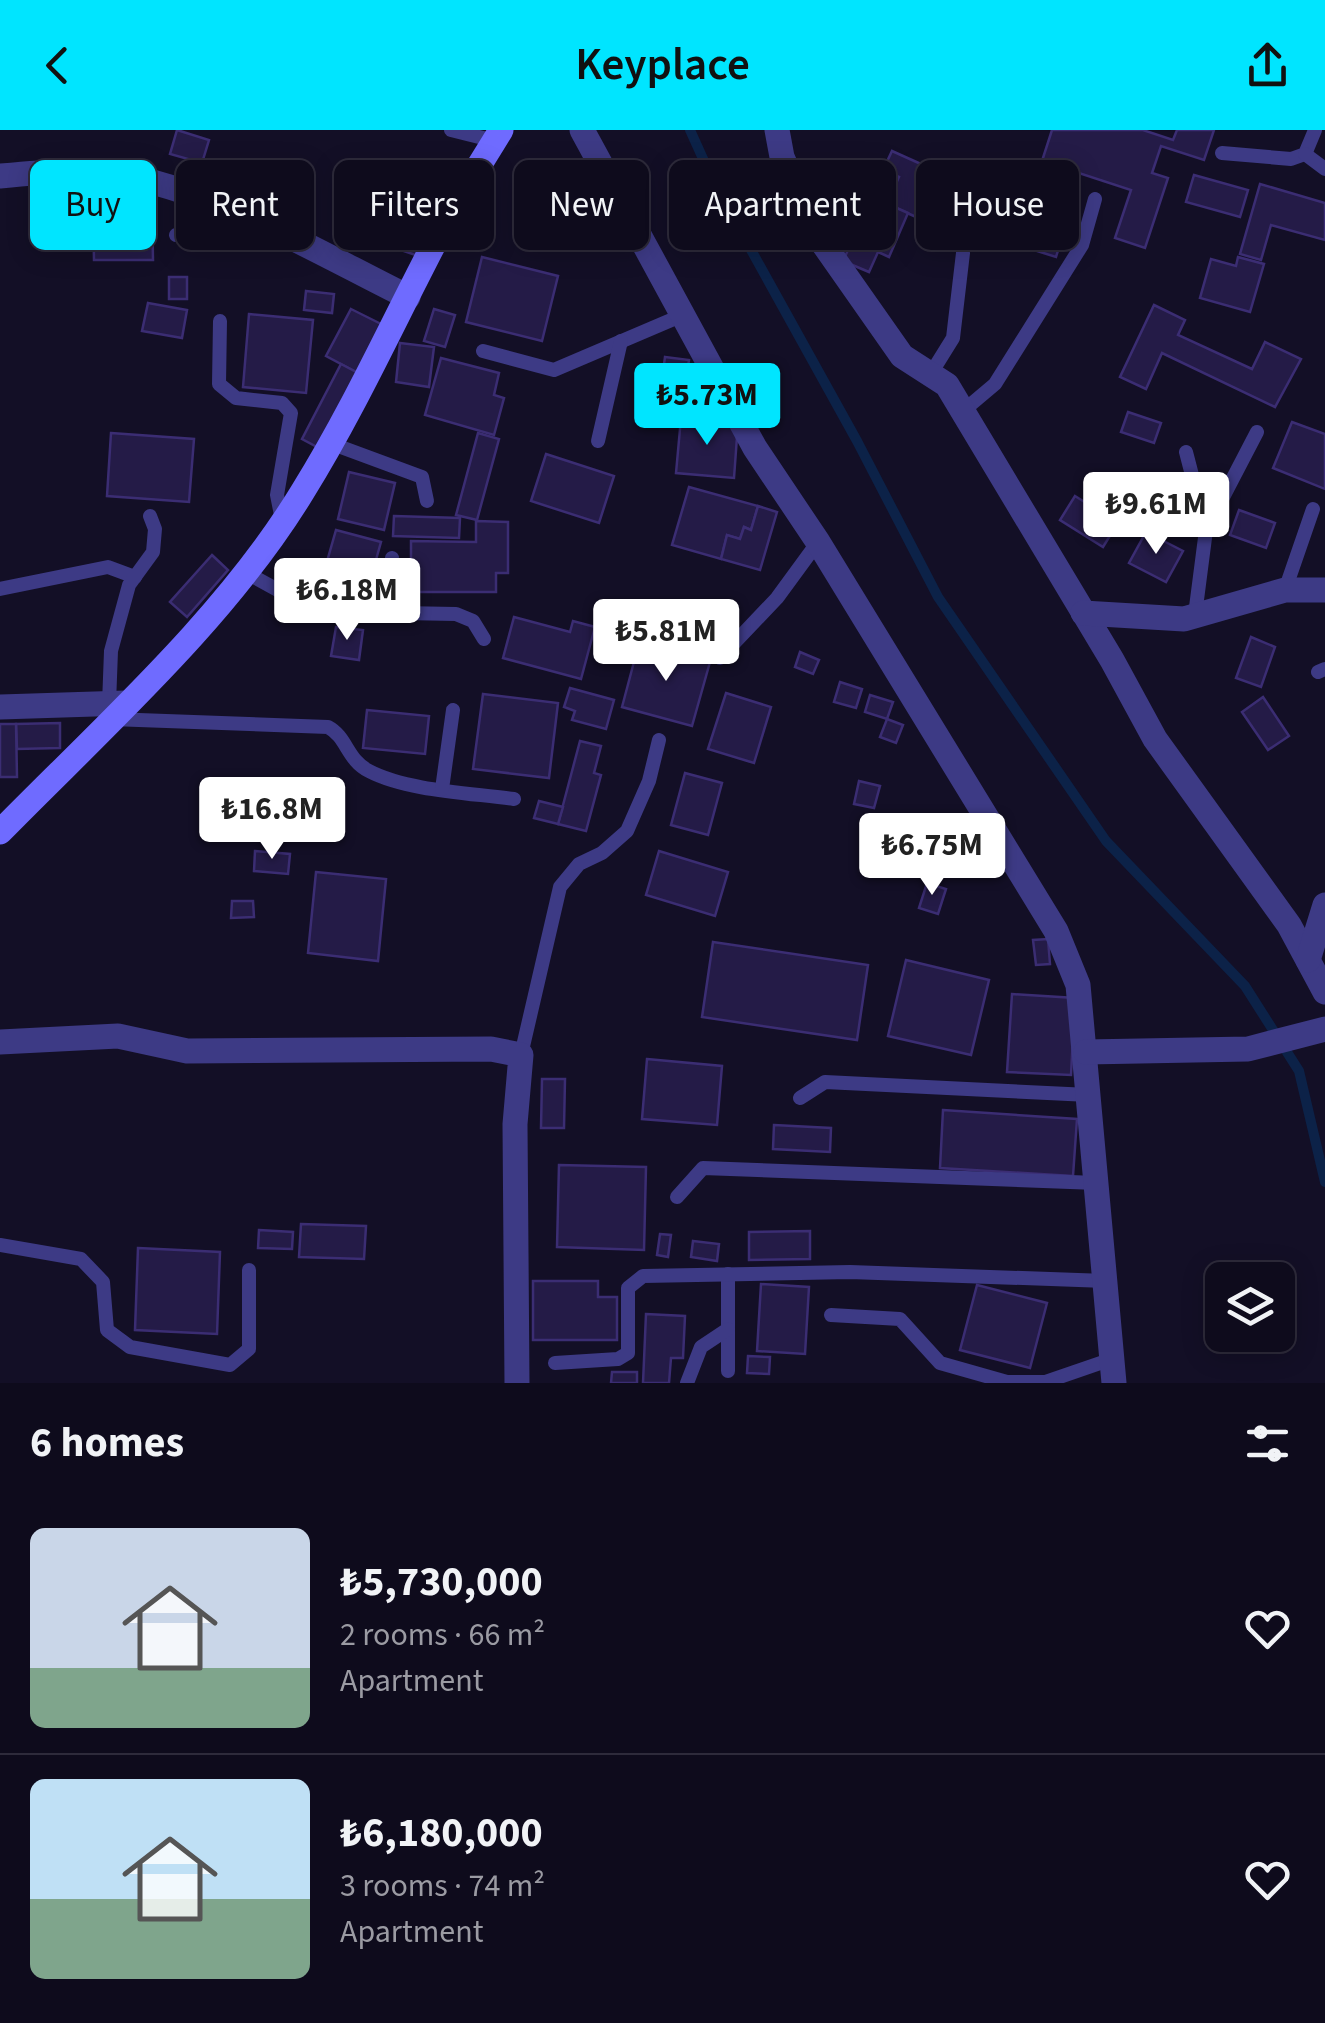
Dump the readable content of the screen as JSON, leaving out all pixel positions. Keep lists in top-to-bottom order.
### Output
{
  "page": {
    "header": "Keyplace",
    "chip": [
      "Buy",
      "Rent",
      "Filters",
      "New",
      "Apartment",
      "House"
    ],
    "price": [
      "₺5.73M",
      "₺9.61M",
      "₺6.18M",
      "₺5.81M",
      "₺16.8M",
      "₺6.75M"
    ],
    "heading": "6 homes",
    "list": [
      {
        "name": "₺5,730,000",
        "note": "2 rooms · 66 m² · Apartment"
      },
      {
        "name": "₺6,180,000",
        "note": "3 rooms · 74 m² · Apartment"
      }
    ]
  }
}
